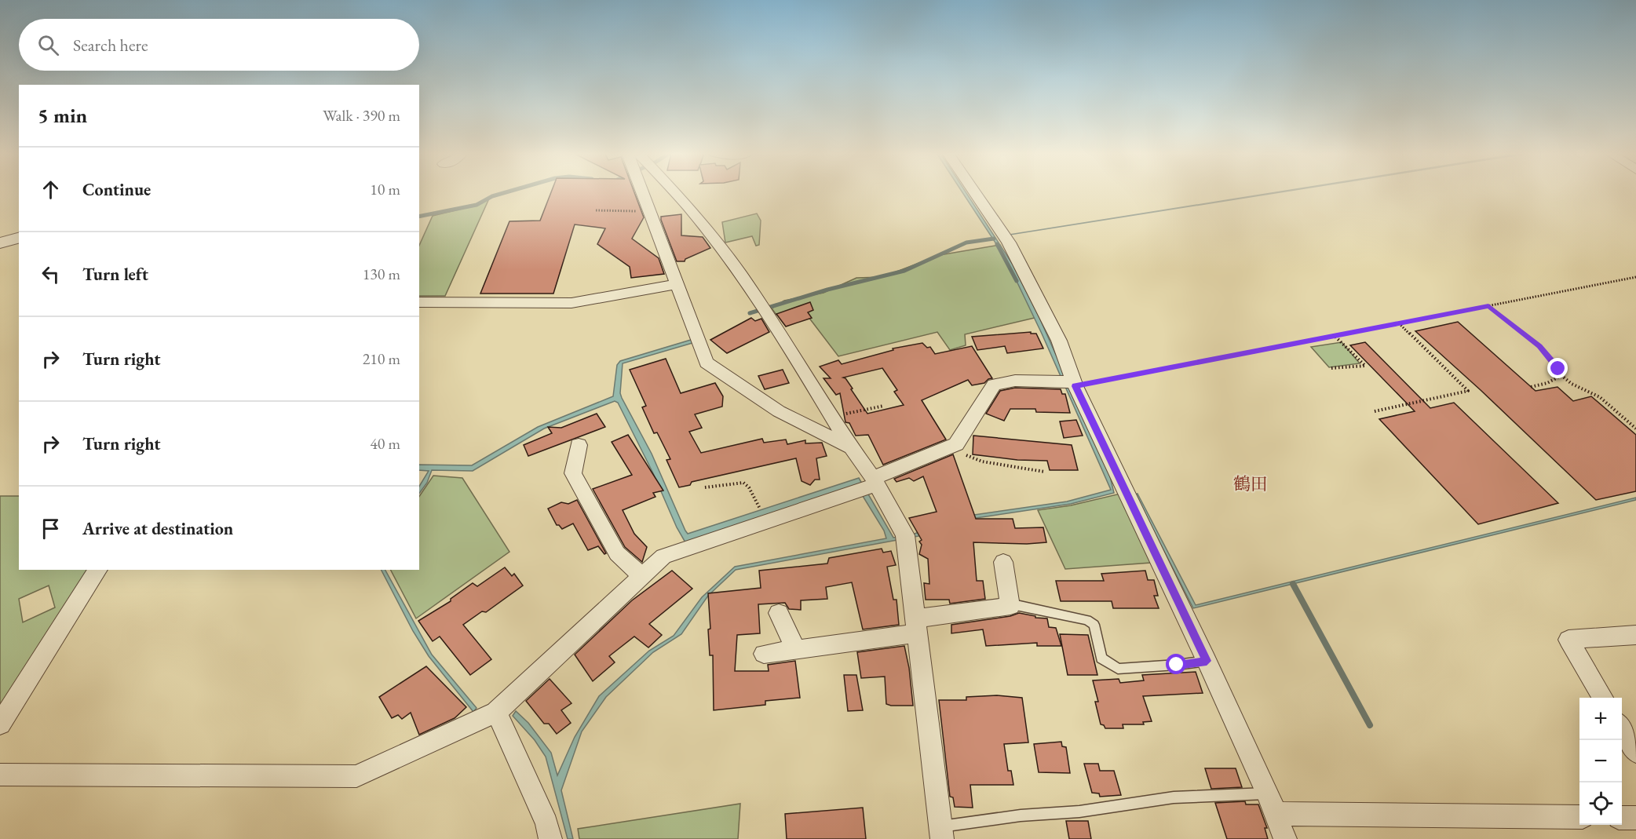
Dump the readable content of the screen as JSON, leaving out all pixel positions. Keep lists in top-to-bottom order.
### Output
{
  "districts": ["鶴田"],
  "page": {
    "search": "Search here",
    "heading": ["5 min", "Walk · 390 m"],
    "list": [
      ["Continue", "10 m"],
      ["Turn left", "130 m"],
      ["Turn right", "210 m"],
      ["Turn right", "40 m"],
      "Arrive at destination"
    ],
    "map_buttons": ["+", "−"]
  }
}
